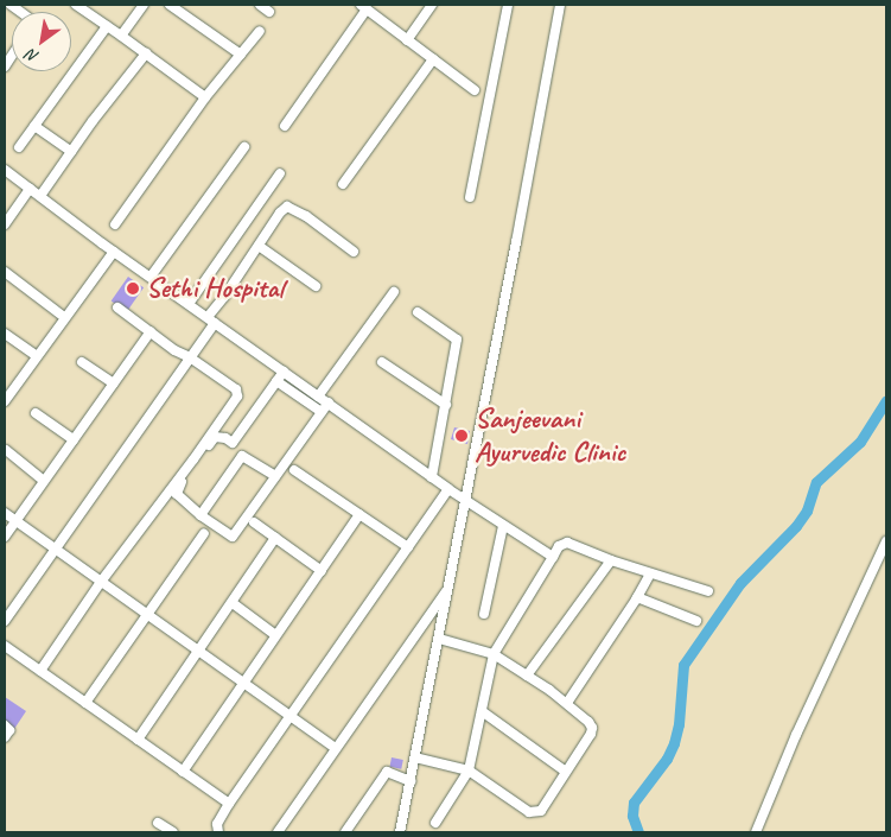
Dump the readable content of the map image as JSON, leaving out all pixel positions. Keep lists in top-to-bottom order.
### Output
{
  "places": ["Sethi Hospital", "Sanjeevani Ayurvedic Clinic"],
  "north": "bottom left"
}
